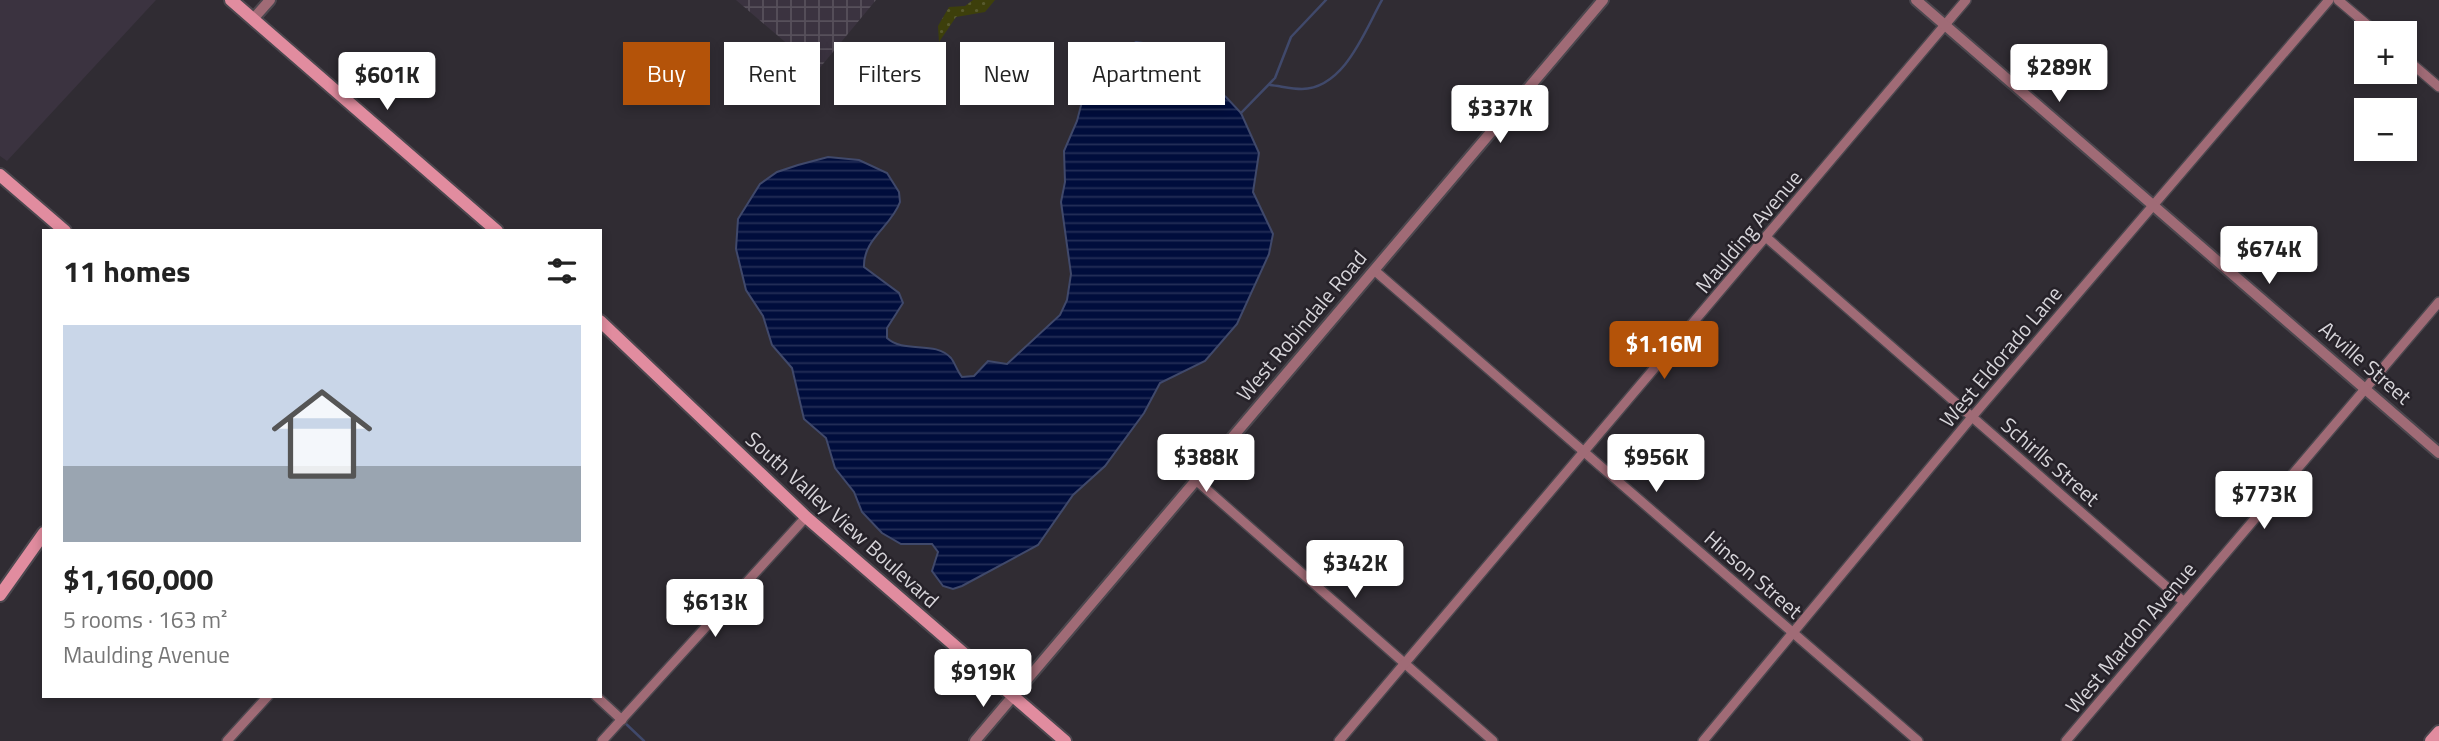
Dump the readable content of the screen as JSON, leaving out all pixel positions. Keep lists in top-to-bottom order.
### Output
{
  "streets": {
    "main road": ["South Valley View Boulevard"],
    "street": [
      "Maulding Avenue",
      "West Robindale Road",
      "West Eldorado Lane",
      "Arville Street",
      "Schirlls Street",
      "Hinson Street",
      "West Mardon Avenue"
    ]
  },
  "crossings": [
    ["Maulding Avenue", "Arville Street"],
    ["Maulding Avenue", "Schirlls Street"],
    ["Maulding Avenue", "Hinson Street"],
    ["West Robindale Road", "South Valley View Boulevard"],
    ["West Robindale Road", "Hinson Street"],
    ["West Eldorado Lane", "Arville Street"],
    ["West Eldorado Lane", "Schirlls Street"],
    ["West Eldorado Lane", "Hinson Street"],
    ["Arville Street", "West Mardon Avenue"],
    ["Schirlls Street", "West Mardon Avenue"]
  ],
  "page": {
    "map_buttons": ["+", "−"],
    "chip": [
      "Buy",
      "Rent",
      "Filters",
      "New",
      "Apartment"
    ],
    "price": [
      "$289K",
      "$601K",
      "$337K",
      "$674K",
      "$1.16M",
      "$388K",
      "$956K",
      "$773K",
      "$342K",
      "$613K",
      "$919K"
    ],
    "heading": "11 homes",
    "list": [
      {
        "name": "$1,160,000",
        "note": "5 rooms · 163 m² · Maulding Avenue"
      }
    ]
  }
}
